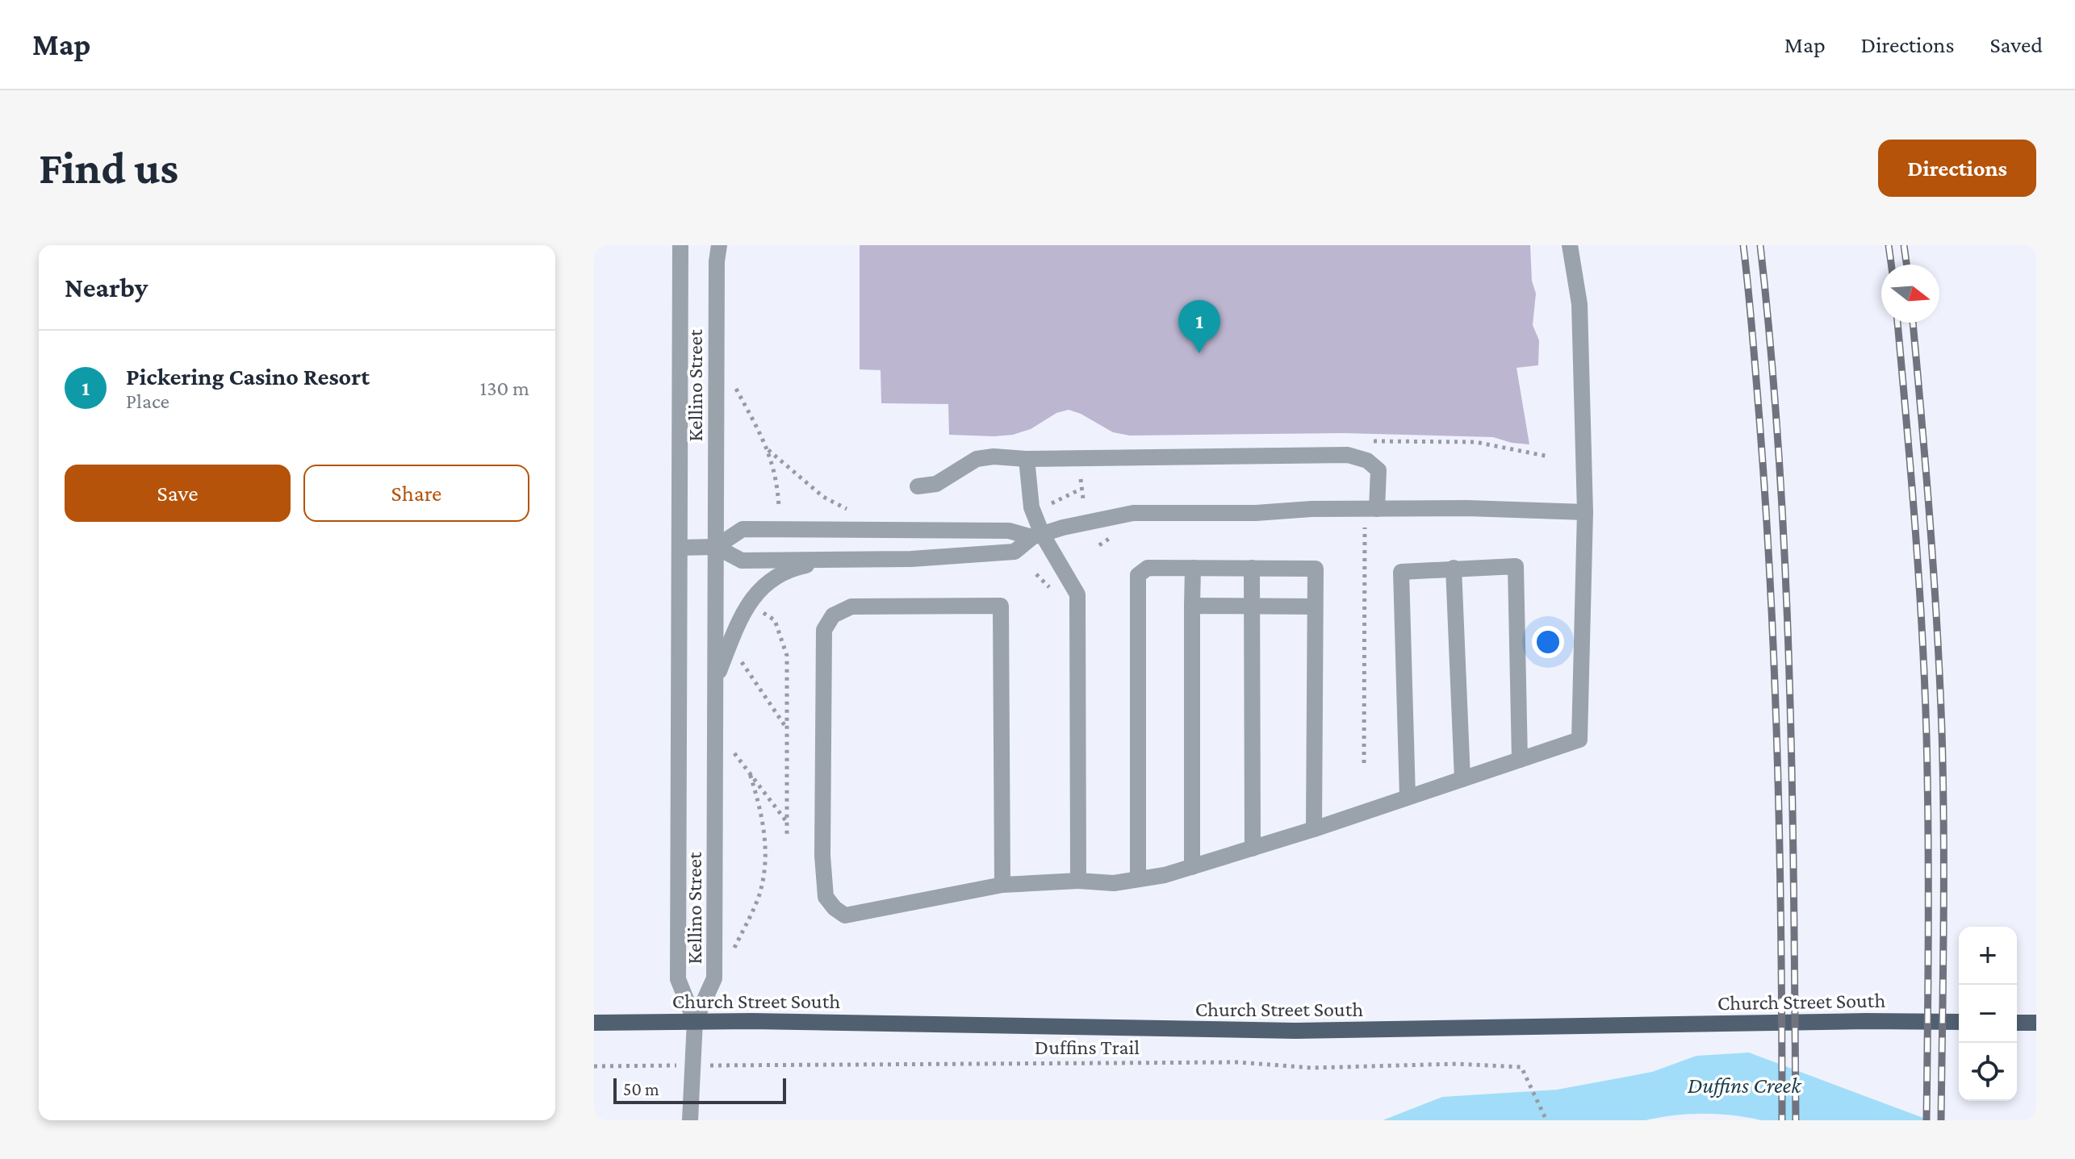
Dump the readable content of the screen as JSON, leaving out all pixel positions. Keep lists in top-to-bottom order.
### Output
{
  "streets": {
    "main road": ["Church Street South"],
    "street": ["Kellino Street"],
    "path": ["Duffins Trail"]
  },
  "crossings": [
    ["Kellino Street", "Church Street South"]
  ],
  "water": ["Duffins Creek"],
  "scale_bar": "50 m",
  "north": "right",
  "page": {
    "header": "Map",
    "nav": ["Map", "Directions", "Saved"],
    "buttons": [
      "Directions",
      ["Save", "Share"]
    ],
    "title": "Find us",
    "heading": "Nearby",
    "pins": "1",
    "list": [
      {
        "mark": "1",
        "name": "Pickering Casino Resort",
        "note": "Place",
        "value": "130 m"
      }
    ],
    "map_buttons": ["+", "−"],
    "scale": "50 m"
  }
}
